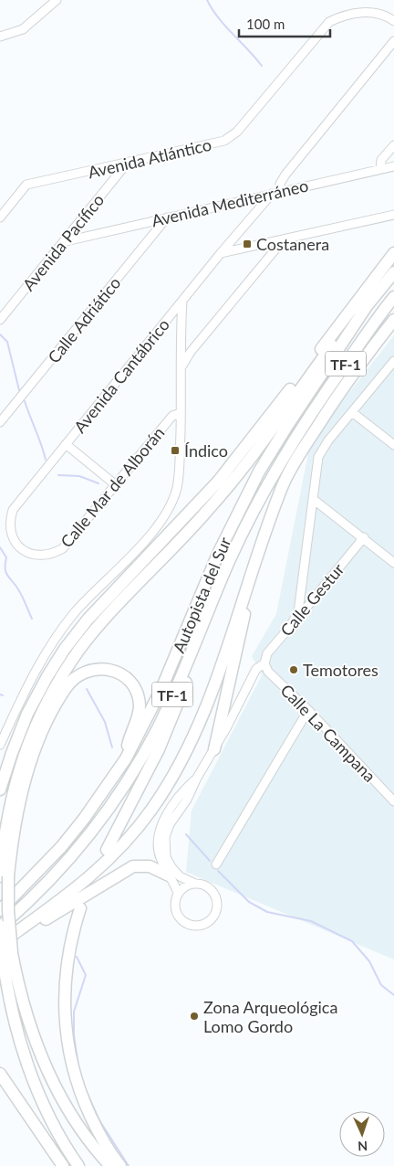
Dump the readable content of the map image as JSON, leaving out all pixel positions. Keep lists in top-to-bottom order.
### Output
{
  "streets": {
    "highway": ["TF-1", "Autopista del Sur"],
    "street": [
      "Avenida Atlántico",
      "Avenida Mediterráneo",
      "Avenida Pacífico",
      "Calle Adriático",
      "Avenida Cantábrico",
      "Calle Mar de Alborán",
      "Calle Gestur",
      "Calle La Campana"
    ]
  },
  "crossings": [
    ["Avenida Atlántico", "Avenida Pacífico"],
    ["Avenida Mediterráneo", "Avenida Pacífico"],
    ["Avenida Mediterráneo", "Calle Adriático"],
    ["Avenida Mediterráneo", "Avenida Cantábrico"],
    ["Avenida Cantábrico", "Calle Mar de Alborán"],
    ["Calle Gestur", "Calle La Campana"]
  ],
  "places": {
    "transit": ["Costanera", "Índico"],
    "other": ["Temotores", "Zona Arqueológica Lomo Gordo"]
  },
  "scale_bar": "100 m",
  "north": "bottom"
}
